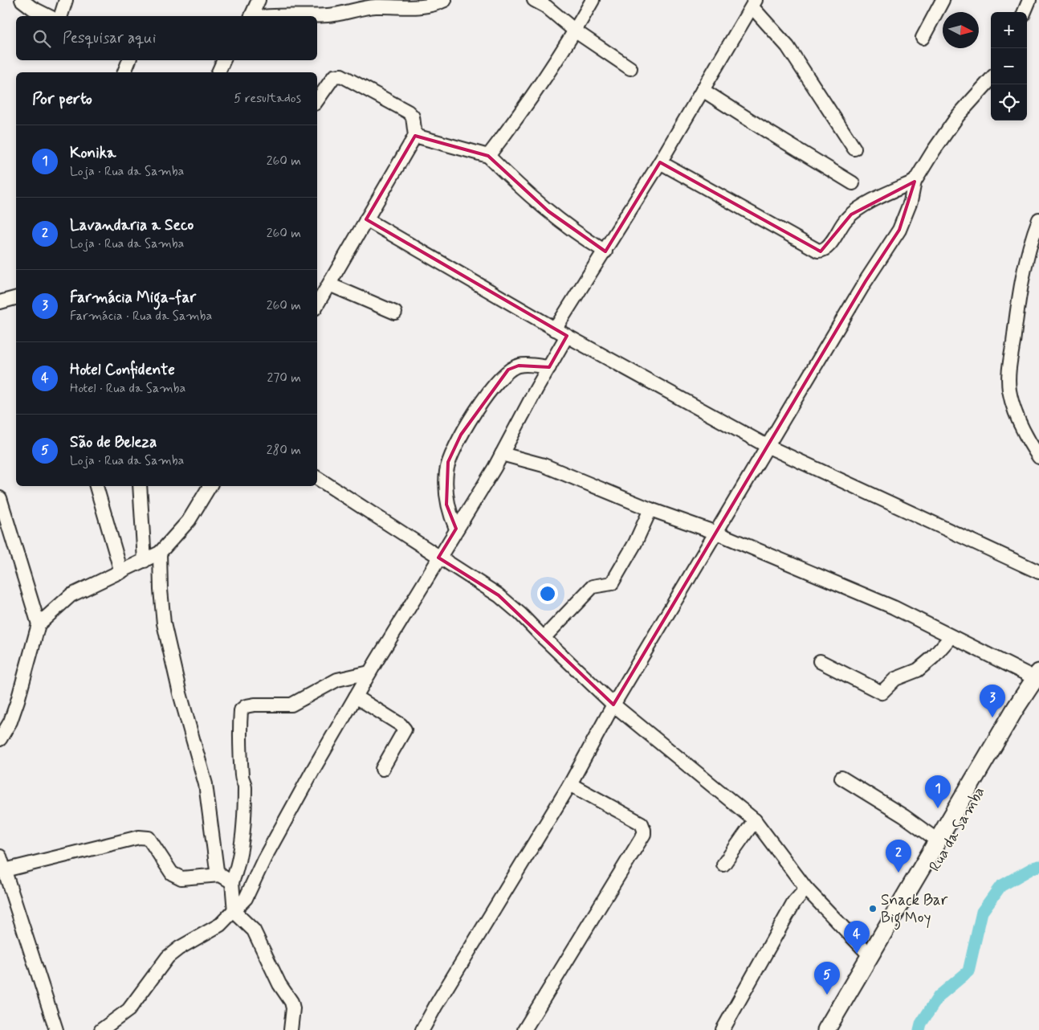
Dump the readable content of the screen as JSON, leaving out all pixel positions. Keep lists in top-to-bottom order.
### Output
{
  "streets": {
    "main road": ["Rua da Samba"]
  },
  "places": ["Snack Bar Big Moy"],
  "north": "right",
  "page": {
    "map_buttons": ["+", "−"],
    "search": "Pesquisar aqui",
    "heading": ["Por perto", "5 resultados"],
    "list": [
      {
        "mark": "1",
        "name": "Konika",
        "note": "Loja · Rua da Samba",
        "value": "260 m"
      },
      {
        "mark": "2",
        "name": "Lavandaria a Seco",
        "note": "Loja · Rua da Samba",
        "value": "260 m"
      },
      {
        "mark": "3",
        "name": "Farmácia Miga-far",
        "note": "Farmácia · Rua da Samba",
        "value": "260 m"
      },
      {
        "mark": "4",
        "name": "Hotel Confidente",
        "note": "Hotel · Rua da Samba",
        "value": "270 m"
      },
      {
        "mark": "5",
        "name": "São de Beleza",
        "note": "Loja · Rua da Samba",
        "value": "280 m"
      }
    ],
    "pins": [
      "3",
      "1",
      "2",
      "4",
      "5"
    ]
  }
}
